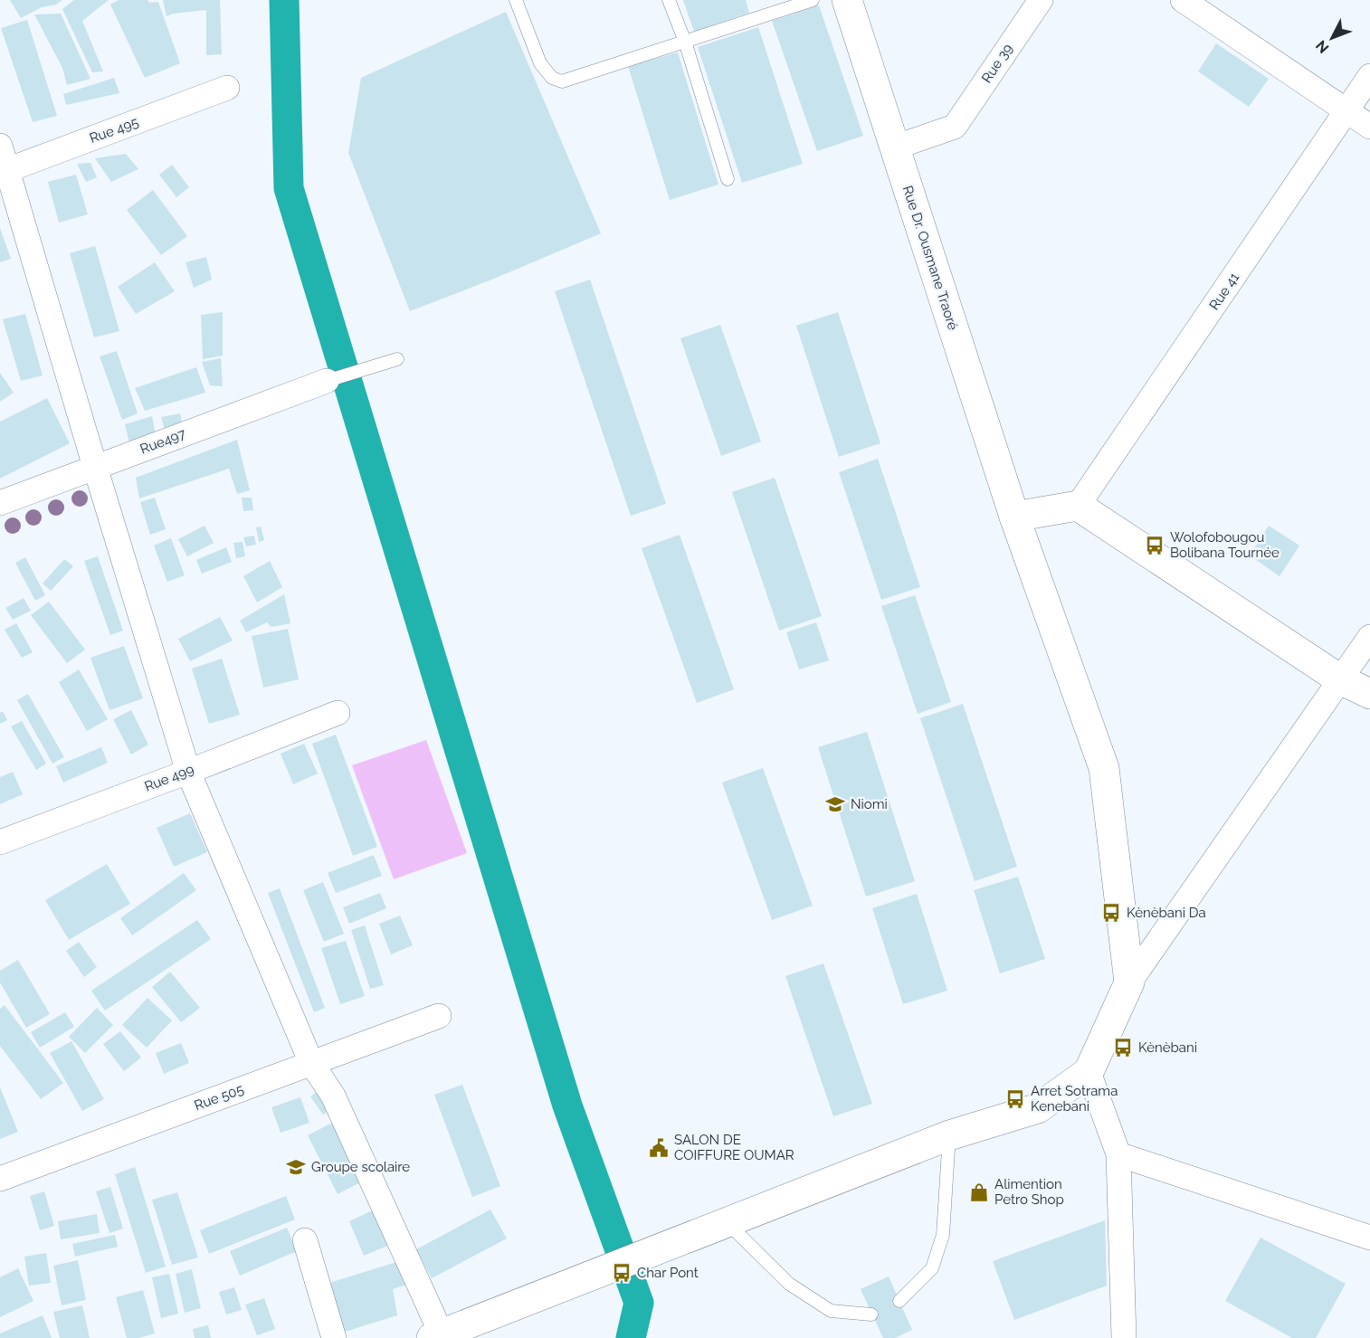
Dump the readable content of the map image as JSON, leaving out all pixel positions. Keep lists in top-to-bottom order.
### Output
{
  "streets": {
    "main road": ["Rue Dr. Ousmane Traoré"],
    "street": [
      "Rue 39",
      "Rue 495",
      "Rue 41",
      "Rue497",
      "Rue 499",
      "Rue 505"
    ]
  },
  "crossings": [
    ["Rue 39", "Rue Dr. Ousmane Traoré"]
  ],
  "places": {
    "bus stop": [
      "Wolofobougou Bolibana Tournée",
      "Kènèbani Da",
      "Kènèbani",
      "Arret Sotrama Kenebani",
      "Char Pont"
    ],
    "school or university": ["Niomi", "Groupe scolaire"],
    "public building": ["SALON DE COIFFURE OUMAR"],
    "shop": ["Alimention Petro Shop"]
  },
  "north": "bottom left"
}
